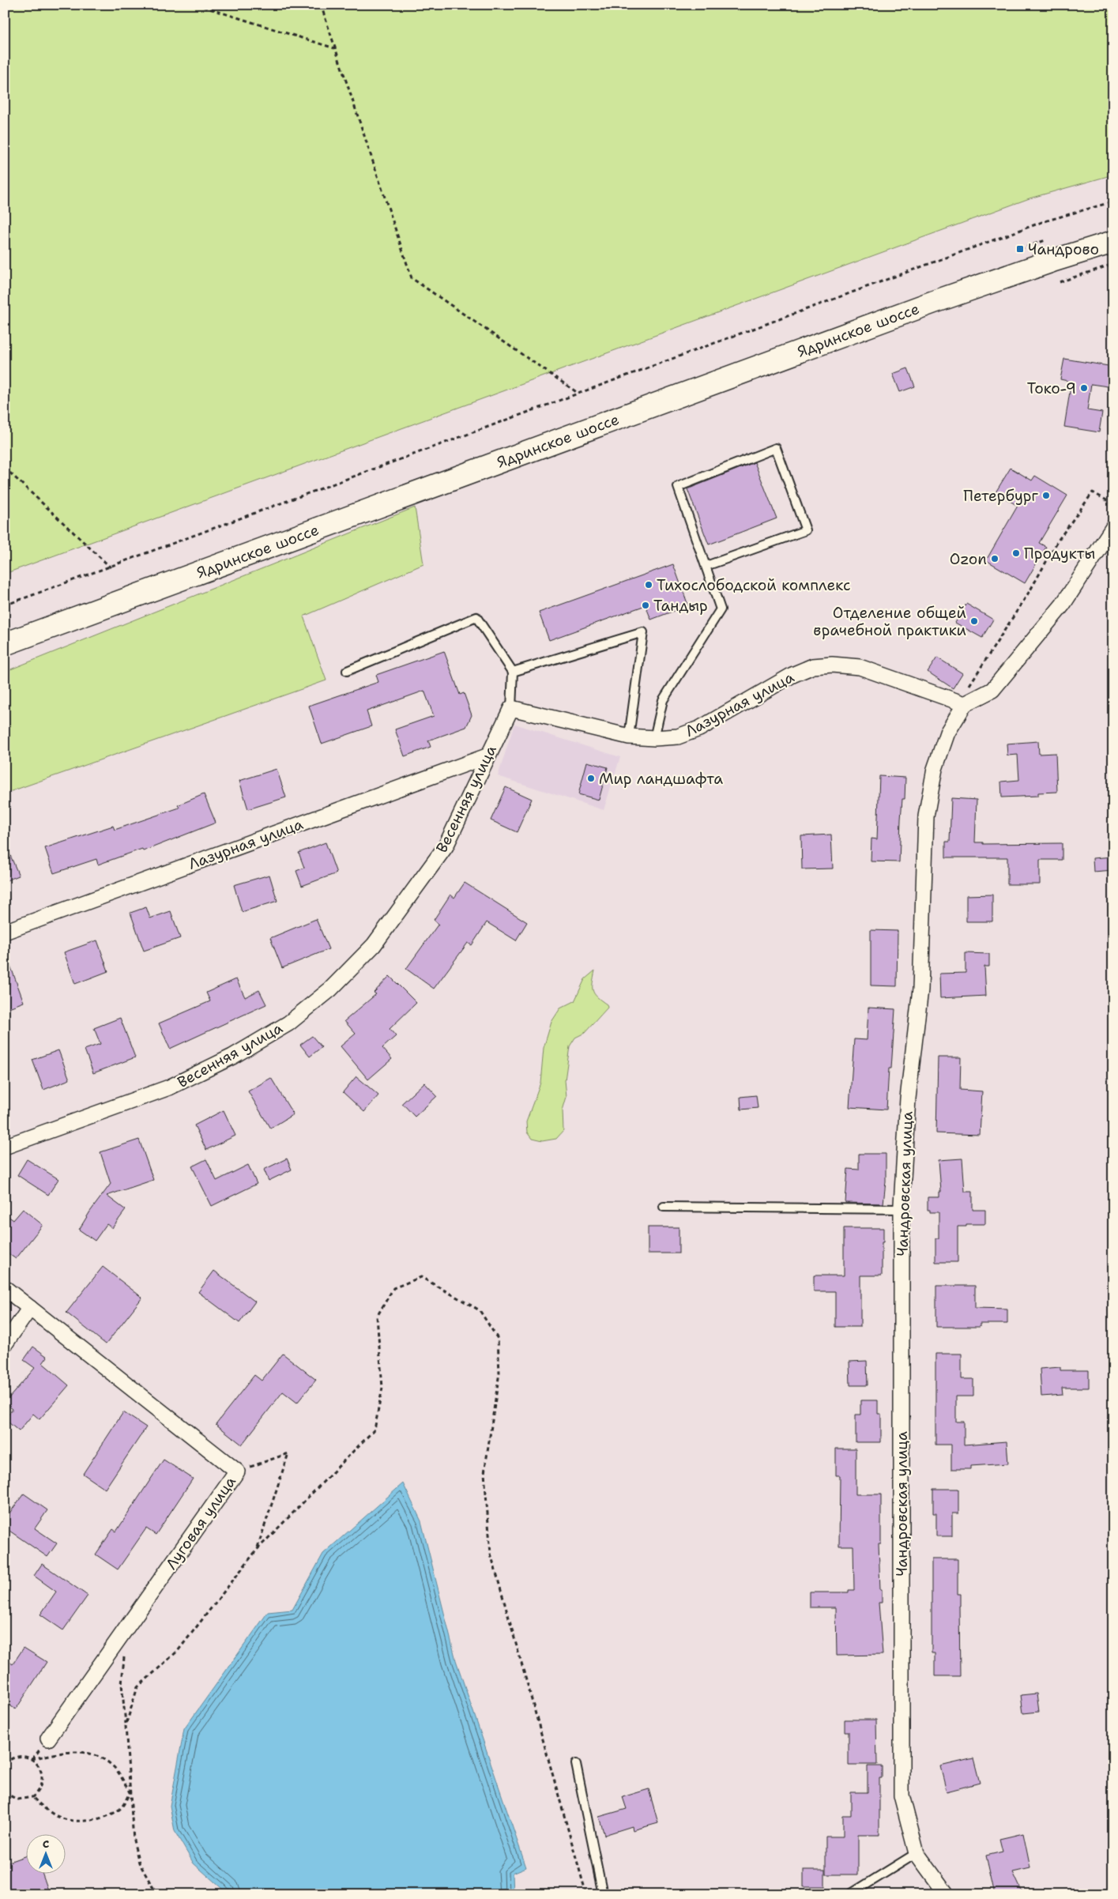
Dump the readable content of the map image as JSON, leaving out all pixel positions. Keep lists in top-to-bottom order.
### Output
{
  "streets": {
    "main road": ["Ядринское шоссе"],
    "street": [
      "Лазурная улица",
      "Весенняя улица",
      "Чандровская улица",
      "Луговая улица"
    ]
  },
  "crossings": [
    ["Лазурная улица", "Весенняя улица"],
    ["Лазурная улица", "Чандровская улица"]
  ],
  "places": {
    "transit": ["Чандрово"],
    "other": [
      "Токо-9",
      "Петербург",
      "Продукты",
      "Ozon",
      "Тихослободской комплекс",
      "Тандыр",
      "Отделение общей врачебной практики",
      "Мир ландшафта"
    ]
  },
  "north": "top"
}
